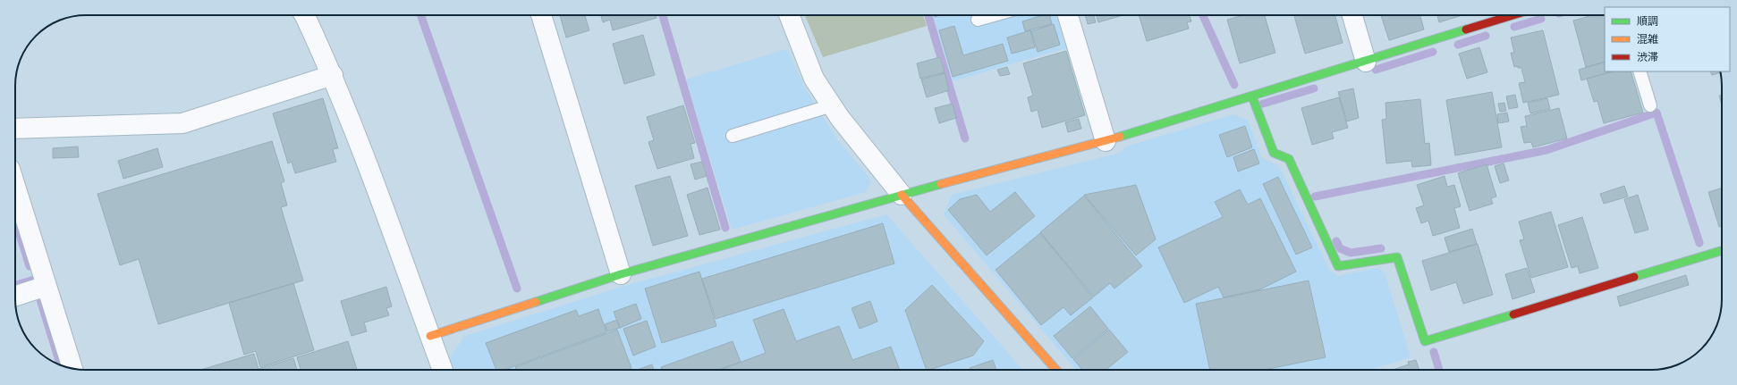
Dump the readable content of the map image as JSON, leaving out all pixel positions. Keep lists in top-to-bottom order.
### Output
{
  "legend": ["順調", "混雑", "渋滞"]
}
